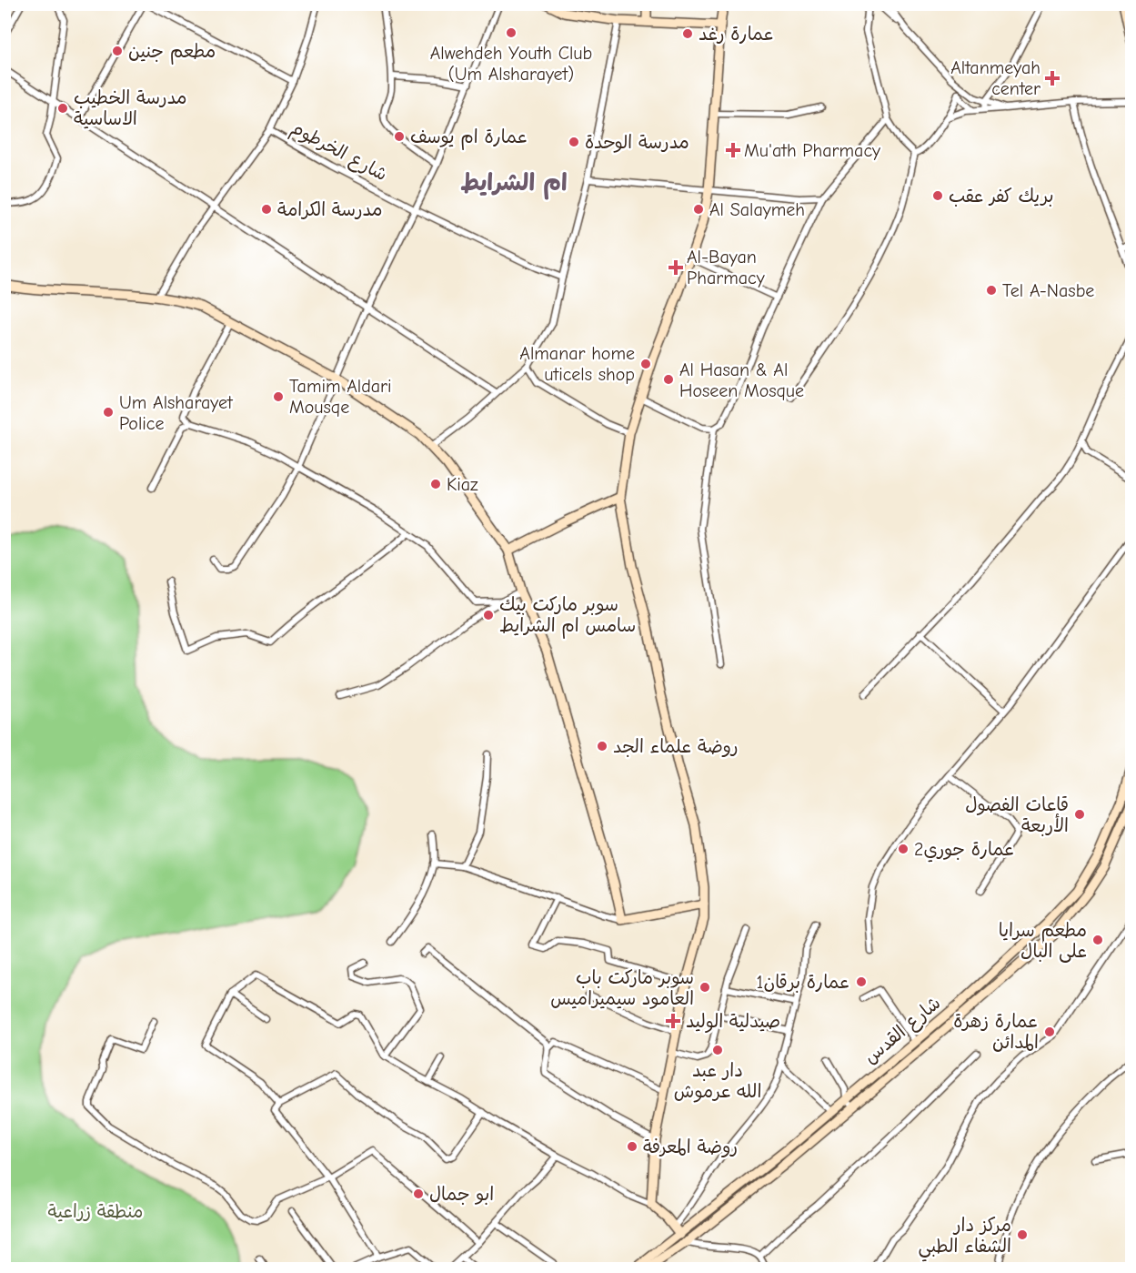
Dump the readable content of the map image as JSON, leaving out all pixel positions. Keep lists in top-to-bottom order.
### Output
{
  "streets": {
    "street": ["شارع الخرطوم", "شارع القدس"]
  },
  "districts": ["ام الشرايط"],
  "parks": ["منطقة زراعية"],
  "places": {
    "other": [
      "Alwehdeh Youth Club (Um Alsharayet)",
      "عمارة رغد",
      "مطعم جنين",
      "مدرسة الخطيب الاساسية",
      "عمارة ام يوسف",
      "مدرسة الوحدة",
      "بريك كفر عقب",
      "مدرسة الكرامة",
      "Al Salaymeh",
      "Tel A-Nasbe",
      "Almanar home uticels shop",
      "Al Hasan & Al Hoseen Mosque",
      "Tamim Aldari Mousqe",
      "Um Alsharayet Police",
      "Kiaz",
      "سوبر ماركت بيك سامس ام الشرايط",
      "روضة علماء الجد",
      "قاعات الفصول الأربعة",
      "عمارة جوري2",
      "مطعم سرايا على البال",
      "1عمارة برقان",
      "سوبر ماركت باب العامود سيميراميس",
      "عمارة زهرة المدائن",
      "دار عبد الله عرموش",
      "روضة المعرفة",
      "ابو جمال",
      "مركز دار الشفاء الطبي"
    ],
    "health": [
      "Altanmeyah center",
      "Mu'ath Pharmacy",
      "Al-Bayan Pharmacy",
      "صيدلية الوليد"
    ]
  }
}
